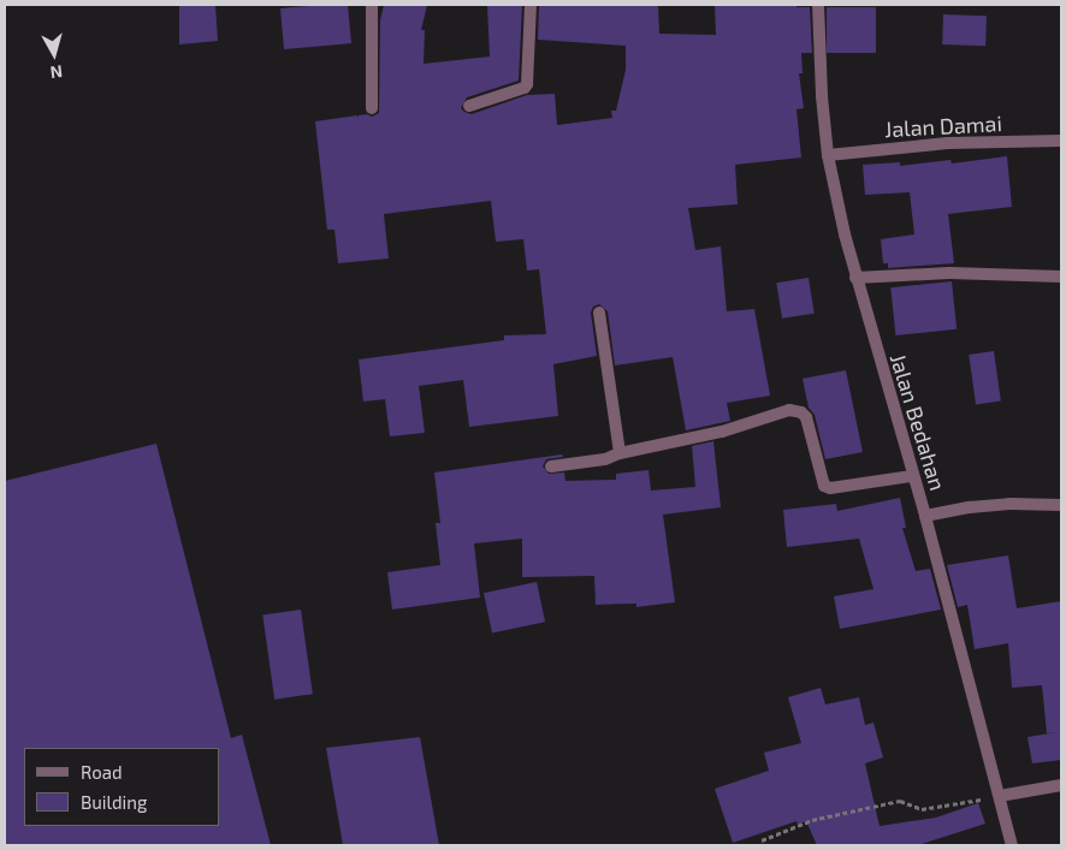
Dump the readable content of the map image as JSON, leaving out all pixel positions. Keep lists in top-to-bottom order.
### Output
{
  "streets": {
    "street": ["Jalan Damai", "Jalan Bedahan"]
  },
  "crossings": [
    ["Jalan Damai", "Jalan Bedahan"]
  ],
  "legend": ["Road", "Building"],
  "north": "bottom"
}
